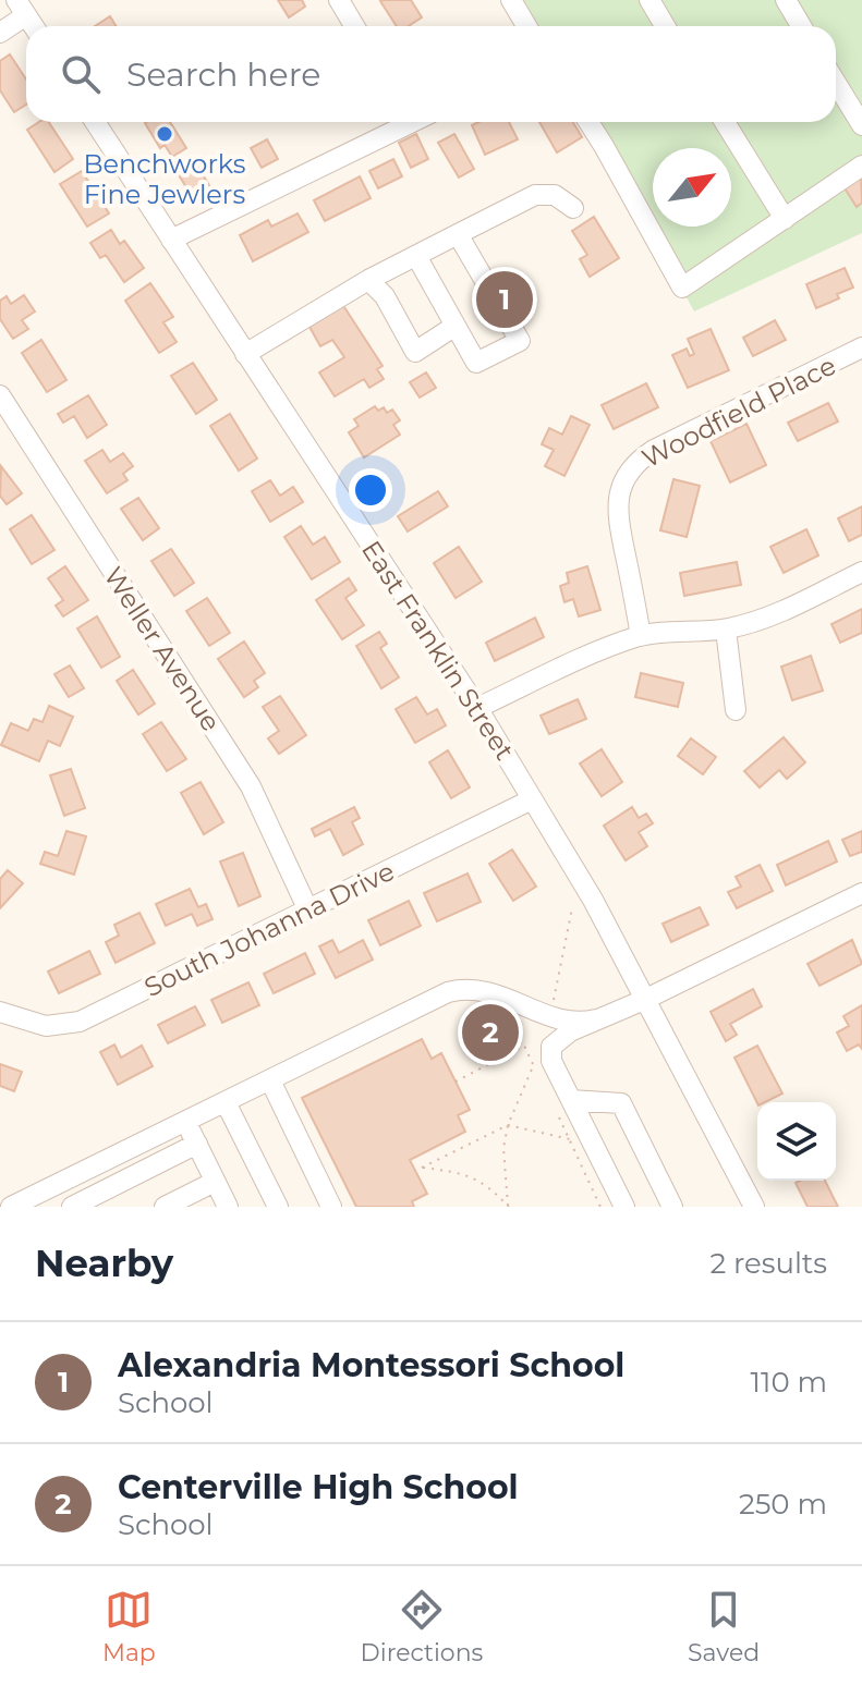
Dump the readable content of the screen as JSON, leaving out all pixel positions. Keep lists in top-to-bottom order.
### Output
{
  "streets": {
    "street": [
      "Woodfield Place",
      "Weller Avenue",
      "East Franklin Street",
      "South Johanna Drive"
    ]
  },
  "crossings": [
    ["Weller Avenue", "South Johanna Drive"],
    ["East Franklin Street", "South Johanna Drive"]
  ],
  "places": ["Benchworks Fine Jewlers"],
  "north": "top right",
  "page": {
    "search": "Search here",
    "pins": ["1", "2"],
    "heading": ["Nearby", "2 results"],
    "list": [
      {
        "mark": "1",
        "name": "Alexandria Montessori School",
        "note": "School",
        "value": "110 m"
      },
      {
        "mark": "2",
        "name": "Centerville High School",
        "note": "School",
        "value": "250 m"
      }
    ],
    "nav": ["Map", "Directions", "Saved"]
  }
}
